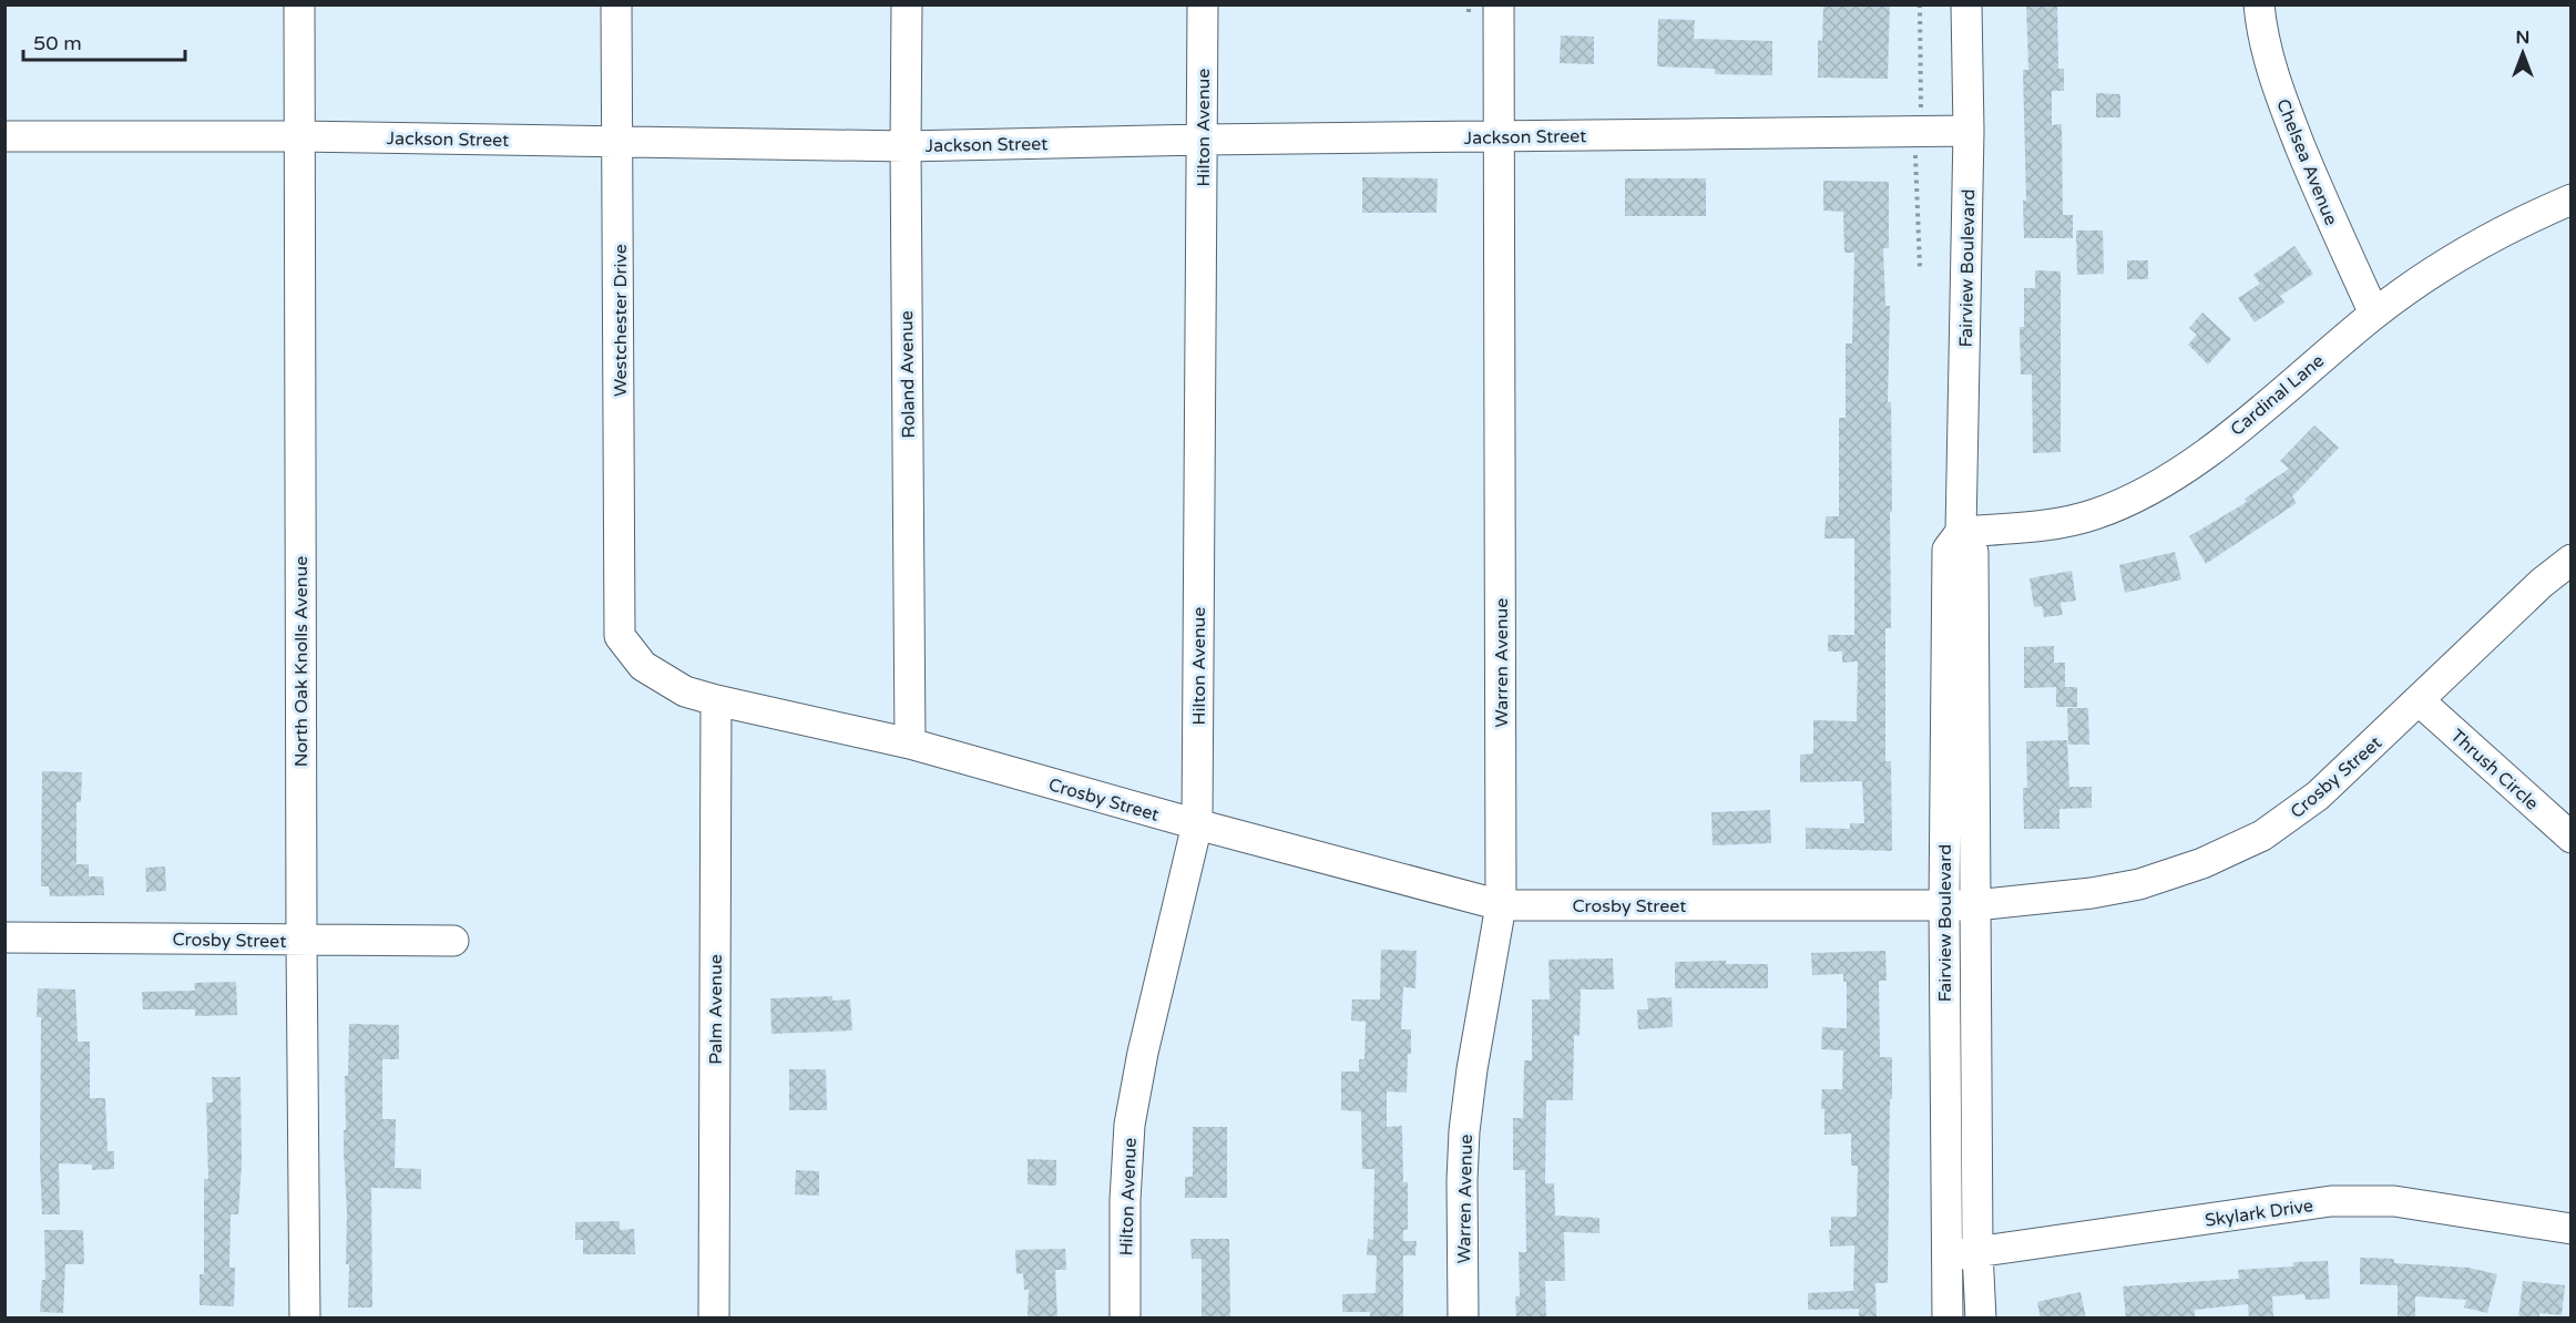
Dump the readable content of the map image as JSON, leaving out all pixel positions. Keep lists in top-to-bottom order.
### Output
{
  "streets": {
    "street": [
      "Hilton Avenue",
      "Jackson Street",
      "Chelsea Avenue",
      "Fairview Boulevard",
      "Westchester Drive",
      "Roland Avenue",
      "Cardinal Lane",
      "North Oak Knolls Avenue",
      "Warren Avenue",
      "Thrush Circle",
      "Crosby Street",
      "Palm Avenue",
      "Skylark Drive"
    ]
  },
  "crossings": [
    ["Hilton Avenue", "Jackson Street"],
    ["Hilton Avenue", "Crosby Street"],
    ["Jackson Street", "Fairview Boulevard"],
    ["Jackson Street", "Westchester Drive"],
    ["Jackson Street", "Roland Avenue"],
    ["Jackson Street", "North Oak Knolls Avenue"],
    ["Jackson Street", "Warren Avenue"],
    ["Chelsea Avenue", "Cardinal Lane"],
    ["Fairview Boulevard", "Cardinal Lane"],
    ["Fairview Boulevard", "Crosby Street"],
    ["Fairview Boulevard", "Skylark Drive"],
    ["Westchester Drive", "Crosby Street"],
    ["Roland Avenue", "Crosby Street"],
    ["North Oak Knolls Avenue", "Crosby Street"],
    ["Warren Avenue", "Crosby Street"],
    ["Thrush Circle", "Crosby Street"],
    ["Crosby Street", "Palm Avenue"]
  ],
  "scale_bar": "50 m",
  "north": "top"
}
